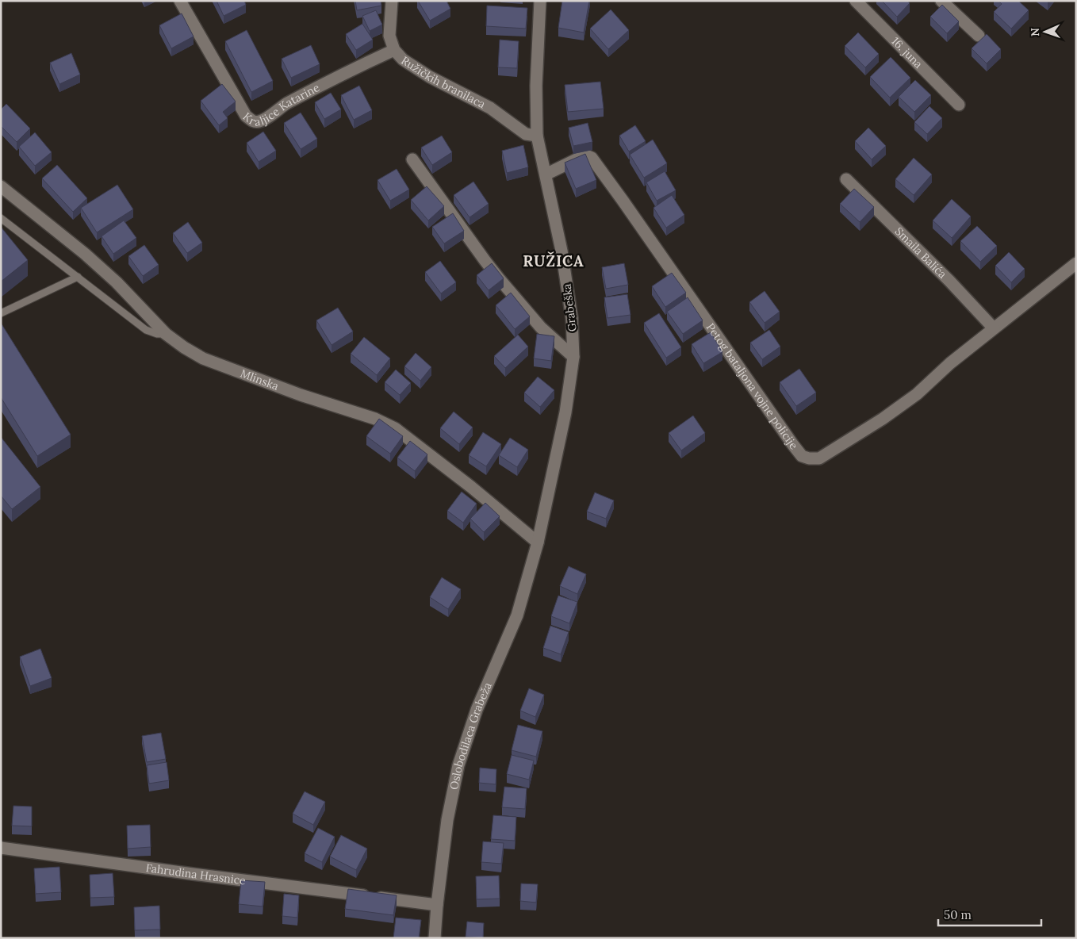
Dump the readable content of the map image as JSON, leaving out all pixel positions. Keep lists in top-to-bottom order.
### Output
{
  "streets": {
    "street": [
      "16. juna",
      "Ružičkih branilaca",
      "Kraljice Katarine",
      "Smaila Balića",
      "Grabeška",
      "Mlinska",
      "Petog bataljona vojne policije",
      "Oslobodilaca Grabeža",
      "Fahrudina Hrasnice"
    ]
  },
  "crossings": [
    ["Ružičkih branilaca", "Kraljice Katarine"],
    ["Ružičkih branilaca", "Grabeška"],
    ["Smaila Balića", "Petog bataljona vojne policije"],
    ["Grabeška", "Mlinska"],
    ["Grabeška", "Petog bataljona vojne policije"],
    ["Grabeška", "Oslobodilaca Grabeža"],
    ["Mlinska", "Oslobodilaca Grabeža"],
    ["Oslobodilaca Grabeža", "Fahrudina Hrasnice"]
  ],
  "districts": ["RUŽICA"],
  "scale_bar": "50 m",
  "north": "left"
}
